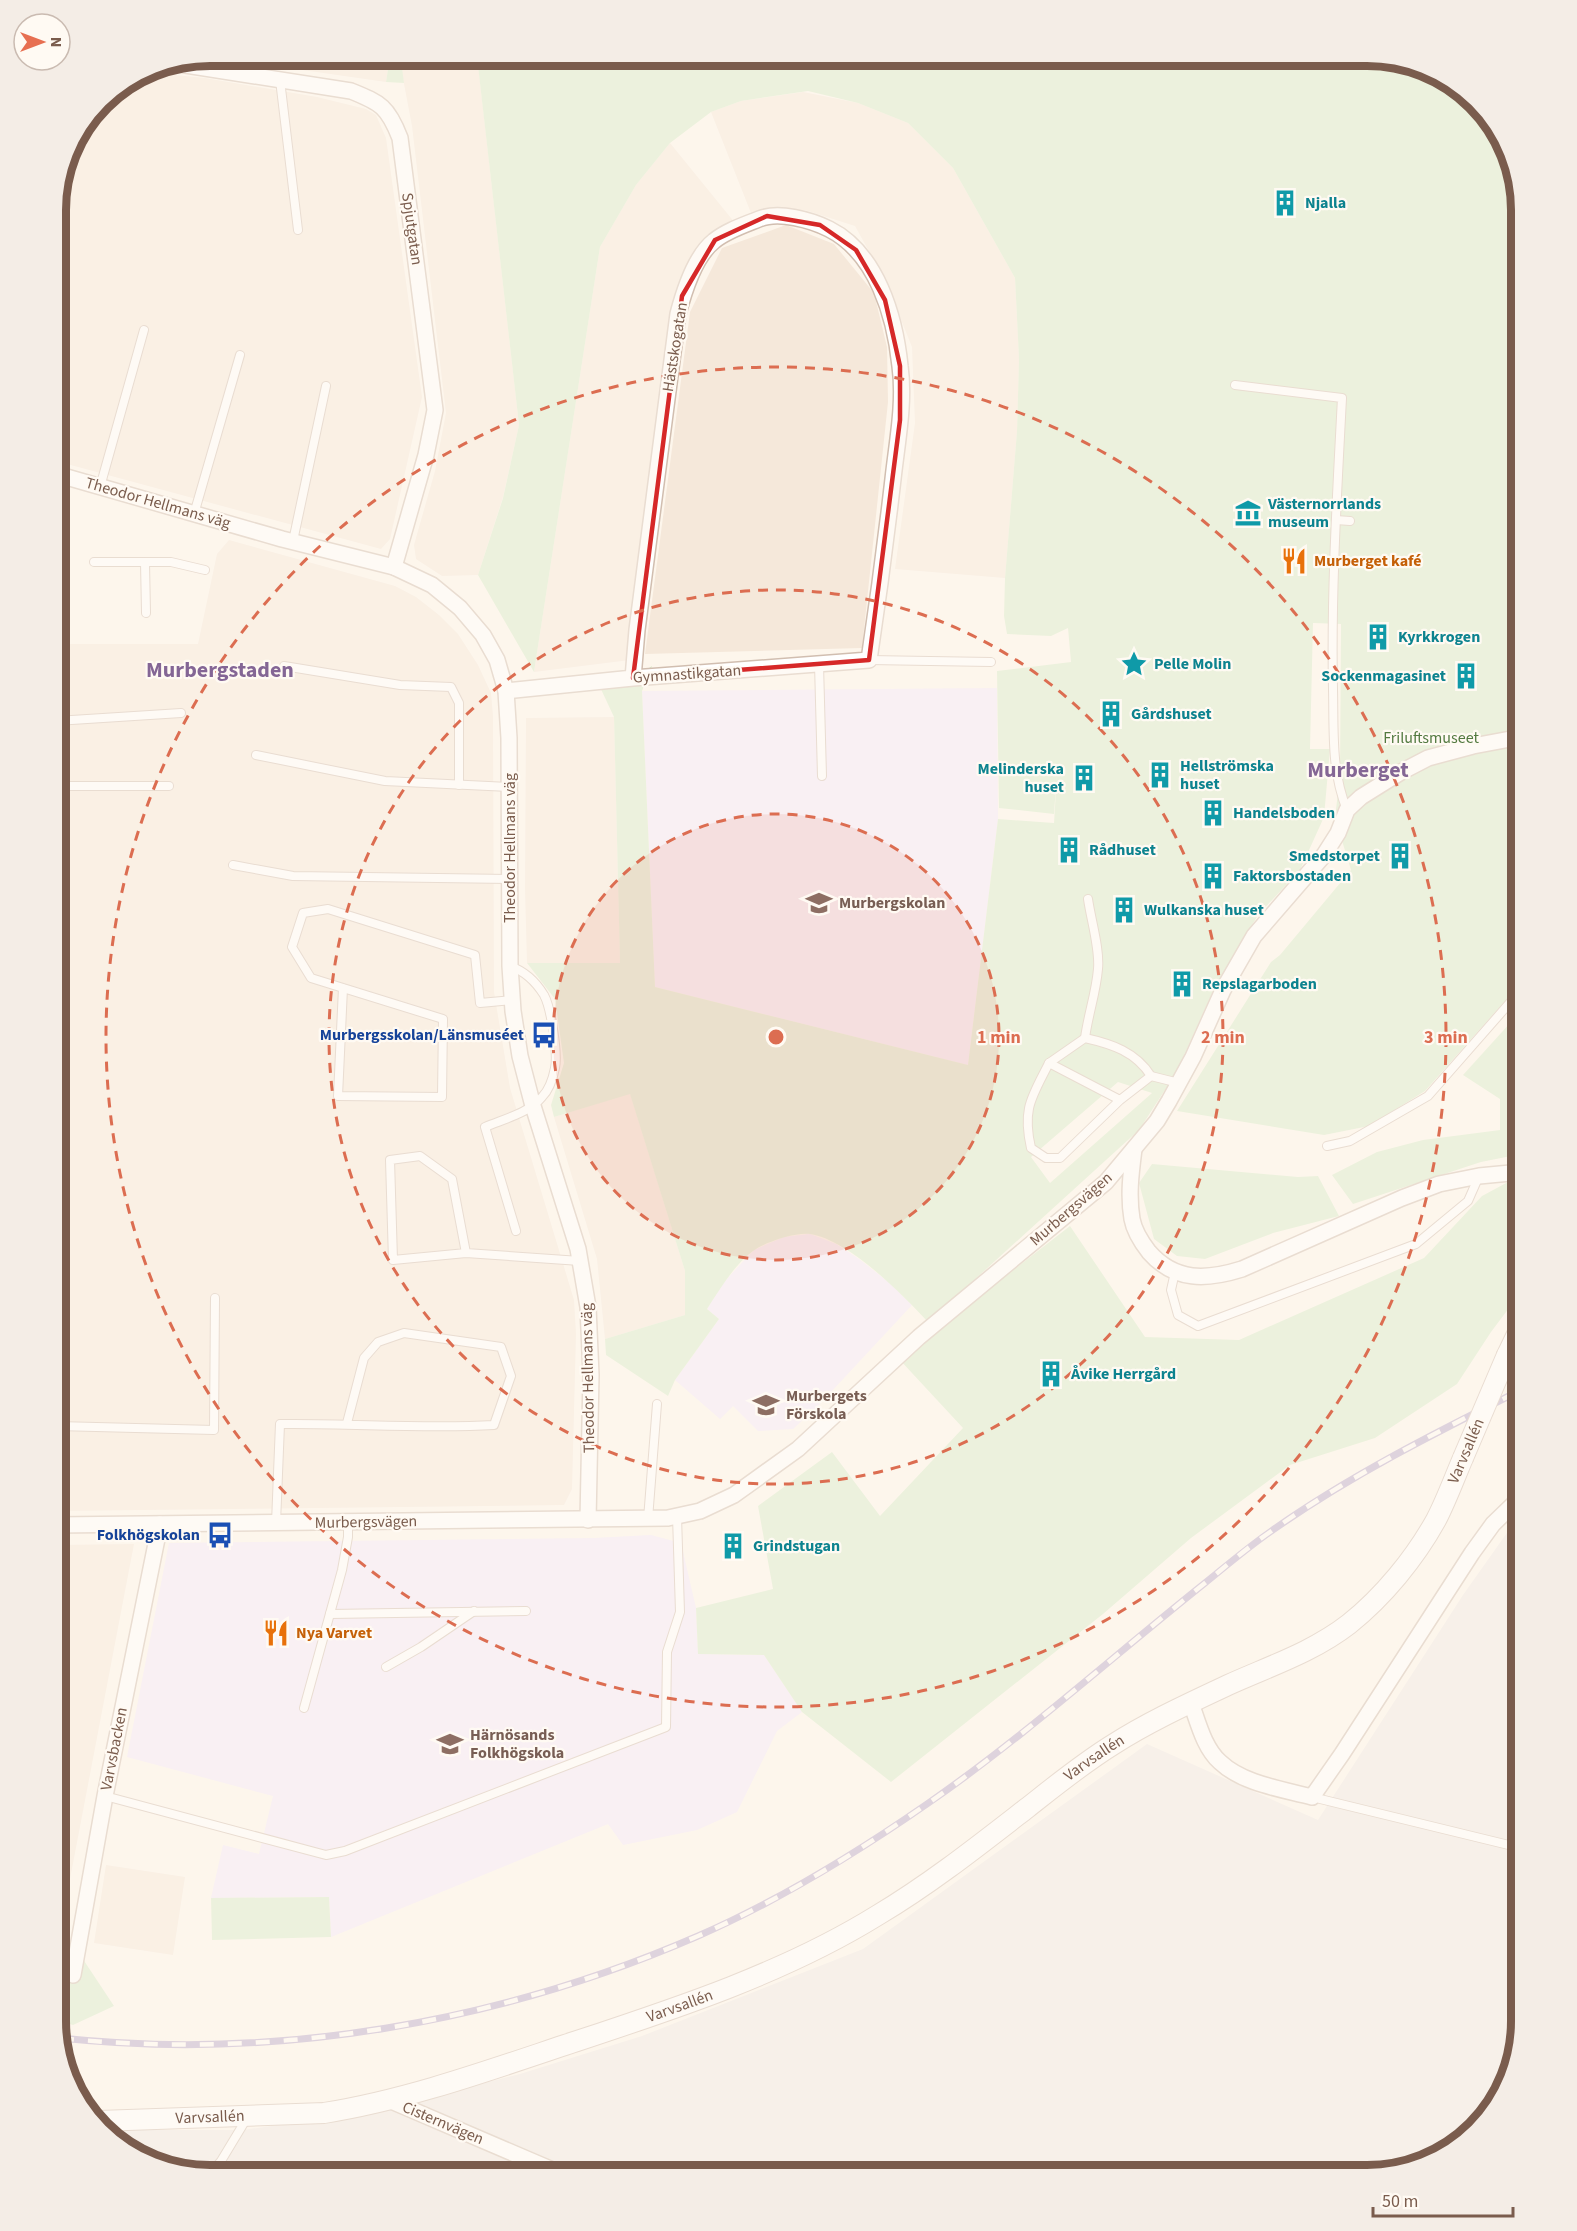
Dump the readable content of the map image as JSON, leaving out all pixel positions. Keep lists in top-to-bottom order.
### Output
{
  "streets": {
    "street": [
      "Spjutgatan",
      "Hästskogatan",
      "Theodor Hellmans väg",
      "Gymnastikgatan",
      "Murbergsvägen",
      "Varvsallén",
      "Varvsbacken",
      "Cisternvägen"
    ]
  },
  "crossings": [
    ["Spjutgatan", "Theodor Hellmans väg"],
    ["Hästskogatan", "Gymnastikgatan"],
    ["Theodor Hellmans väg", "Gymnastikgatan"],
    ["Theodor Hellmans väg", "Murbergsvägen"],
    ["Murbergsvägen", "Varvsbacken"],
    ["Varvsallén", "Cisternvägen"]
  ],
  "districts": ["Murbergstaden", "Murberget"],
  "parks": ["Friluftsmuseet"],
  "places": {
    "building": [
      "Njalla",
      "Kyrkkrogen",
      "Sockenmagasinet",
      "Gårdshuset",
      "Hellströmska huset",
      "Melinderska huset",
      "Handelsboden",
      "Rådhuset",
      "Smedstorpet",
      "Faktorsbostaden",
      "Wulkanska huset",
      "Repslagarboden",
      "Åvike Herrgård",
      "Grindstugan"
    ],
    "museum": ["Västernorrlands museum"],
    "restaurant": ["Murberget kafé", "Nya Varvet"],
    "place": ["Pelle Molin"],
    "school or university": ["Murbergskolan", "Murbergets Förskola", "Härnösands Folkhögskola"],
    "bus stop": ["Murbergsskolan/Länsmuséet", "Folkhögskolan"]
  },
  "scale_bar": "50 m",
  "north": "right",
  "rings": ["1 min", "2 min", "3 min"]
}
